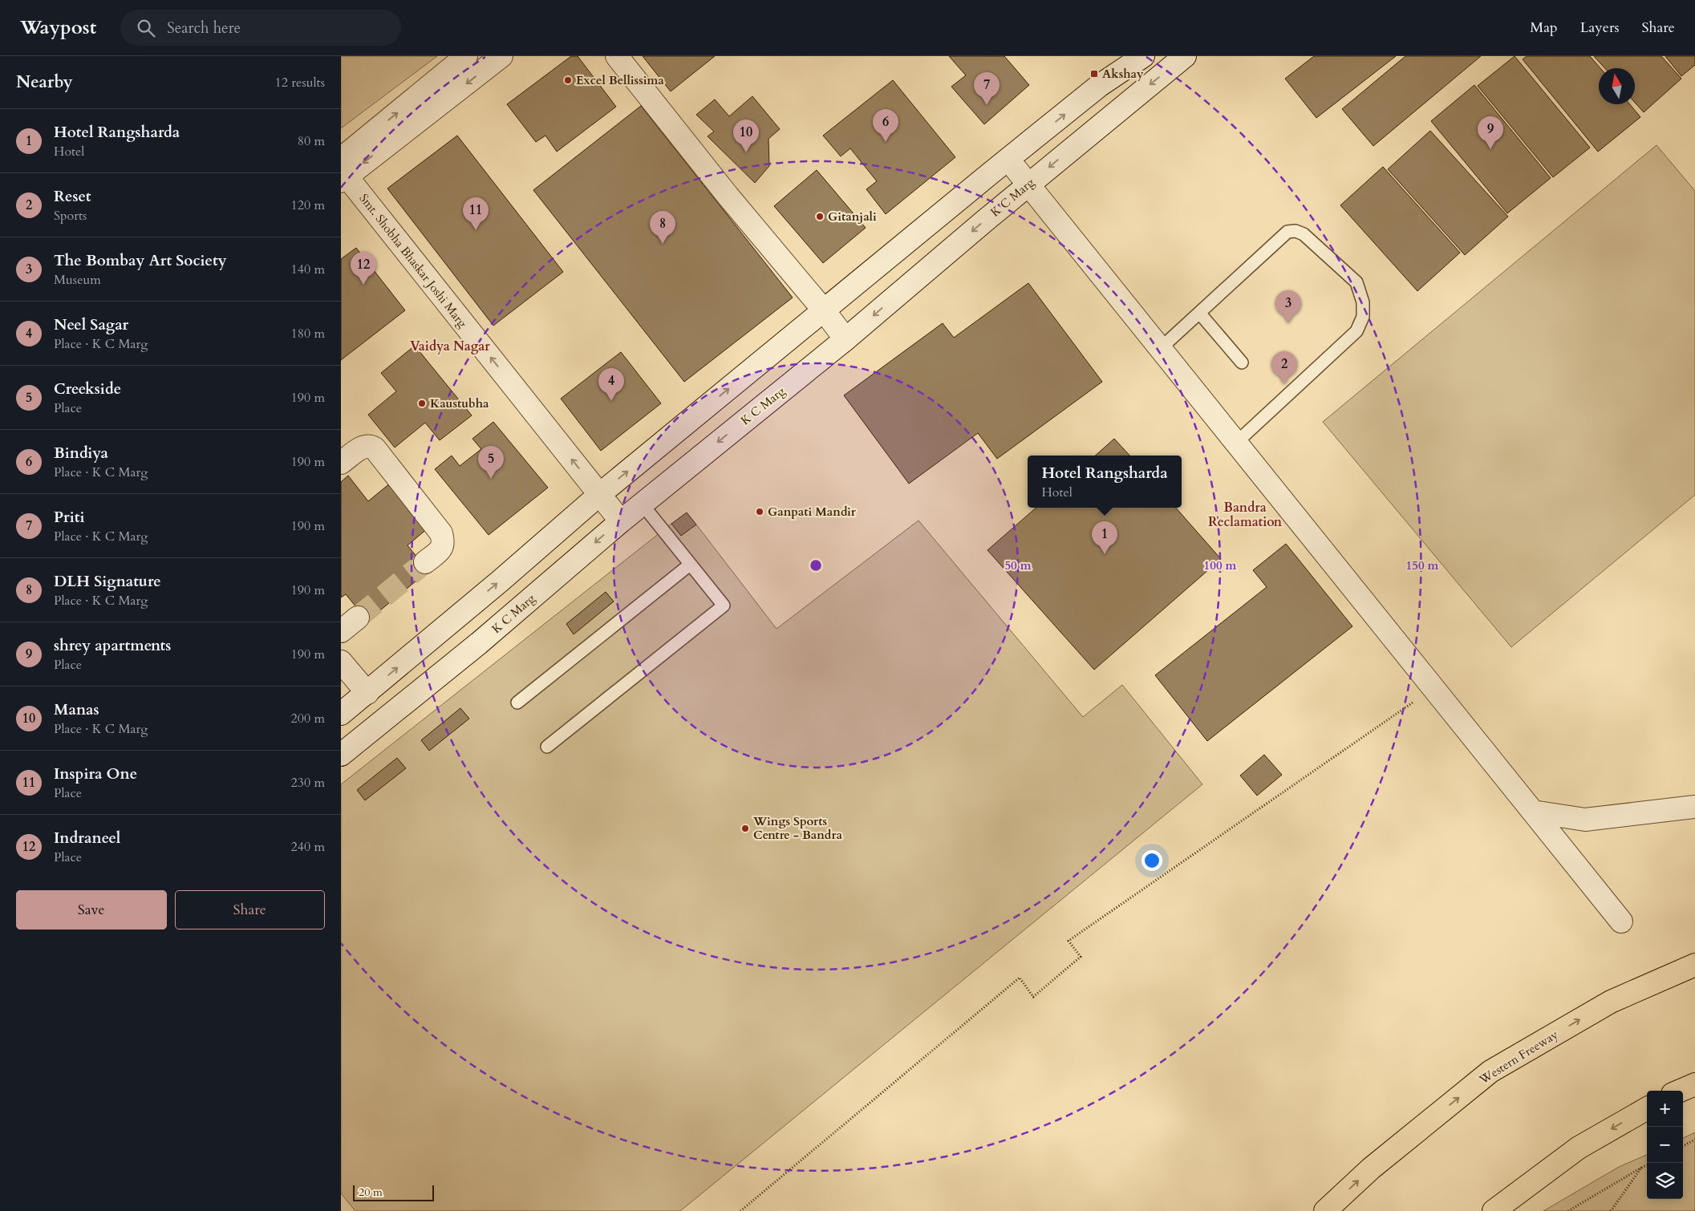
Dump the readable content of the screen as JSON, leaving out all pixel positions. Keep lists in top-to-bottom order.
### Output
{
  "streets": {
    "highway": ["Western Freeway"],
    "street": ["K C Marg", "Smt. Shobha Bhaskar Joshi Marg"]
  },
  "crossings": [
    ["K C Marg", "Smt. Shobha Bhaskar Joshi Marg"]
  ],
  "one_way": ["Smt. Shobha Bhaskar Joshi Marg"],
  "districts": ["Vaidya Nagar", "Bandra Reclamation"],
  "places": {
    "transit": ["Akshay"],
    "other": [
      "Excel Bellissima",
      "Gitanjali",
      "Kaustubha",
      "Ganpati Mandir",
      "Wings Sports Centre - Bandra"
    ]
  },
  "scale_bar": "20 m",
  "north": "top",
  "page": {
    "header": "Waypost",
    "search": "Search here",
    "nav": ["Map", "Layers", "Share"],
    "heading": ["Nearby", "12 results"],
    "pins": [
      "7",
      "6",
      "9",
      "10",
      "11",
      "8",
      "12",
      "3",
      "2",
      "4",
      "5",
      "1"
    ],
    "list": [
      {
        "mark": "1",
        "name": "Hotel Rangsharda",
        "note": "Hotel",
        "value": "80 m"
      },
      {
        "mark": "2",
        "name": "Reset",
        "note": "Sports",
        "value": "120 m"
      },
      {
        "mark": "3",
        "name": "The Bombay Art Society",
        "note": "Museum",
        "value": "140 m"
      },
      {
        "mark": "4",
        "name": "Neel Sagar",
        "note": "Place · K C Marg",
        "value": "180 m"
      },
      {
        "mark": "5",
        "name": "Creekside",
        "note": "Place",
        "value": "190 m"
      },
      {
        "mark": "6",
        "name": "Bindiya",
        "note": "Place · K C Marg",
        "value": "190 m"
      },
      {
        "mark": "7",
        "name": "Priti",
        "note": "Place · K C Marg",
        "value": "190 m"
      },
      {
        "mark": "8",
        "name": "DLH Signature",
        "note": "Place · K C Marg",
        "value": "190 m"
      },
      {
        "mark": "9",
        "name": "shrey apartments",
        "note": "Place",
        "value": "190 m"
      },
      {
        "mark": "10",
        "name": "Manas",
        "note": "Place · K C Marg",
        "value": "200 m"
      },
      {
        "mark": "11",
        "name": "Inspira One",
        "note": "Place",
        "value": "230 m"
      },
      {
        "mark": "12",
        "name": "Indraneel",
        "note": "Place",
        "value": "240 m"
      }
    ],
    "popup": ["Hotel Rangsharda", "Hotel"],
    "buttons": ["Save", "Share"],
    "map_buttons": ["+", "−"],
    "scale": "20 m"
  },
  "rings": ["50 m", "100 m", "150 m"]
}
